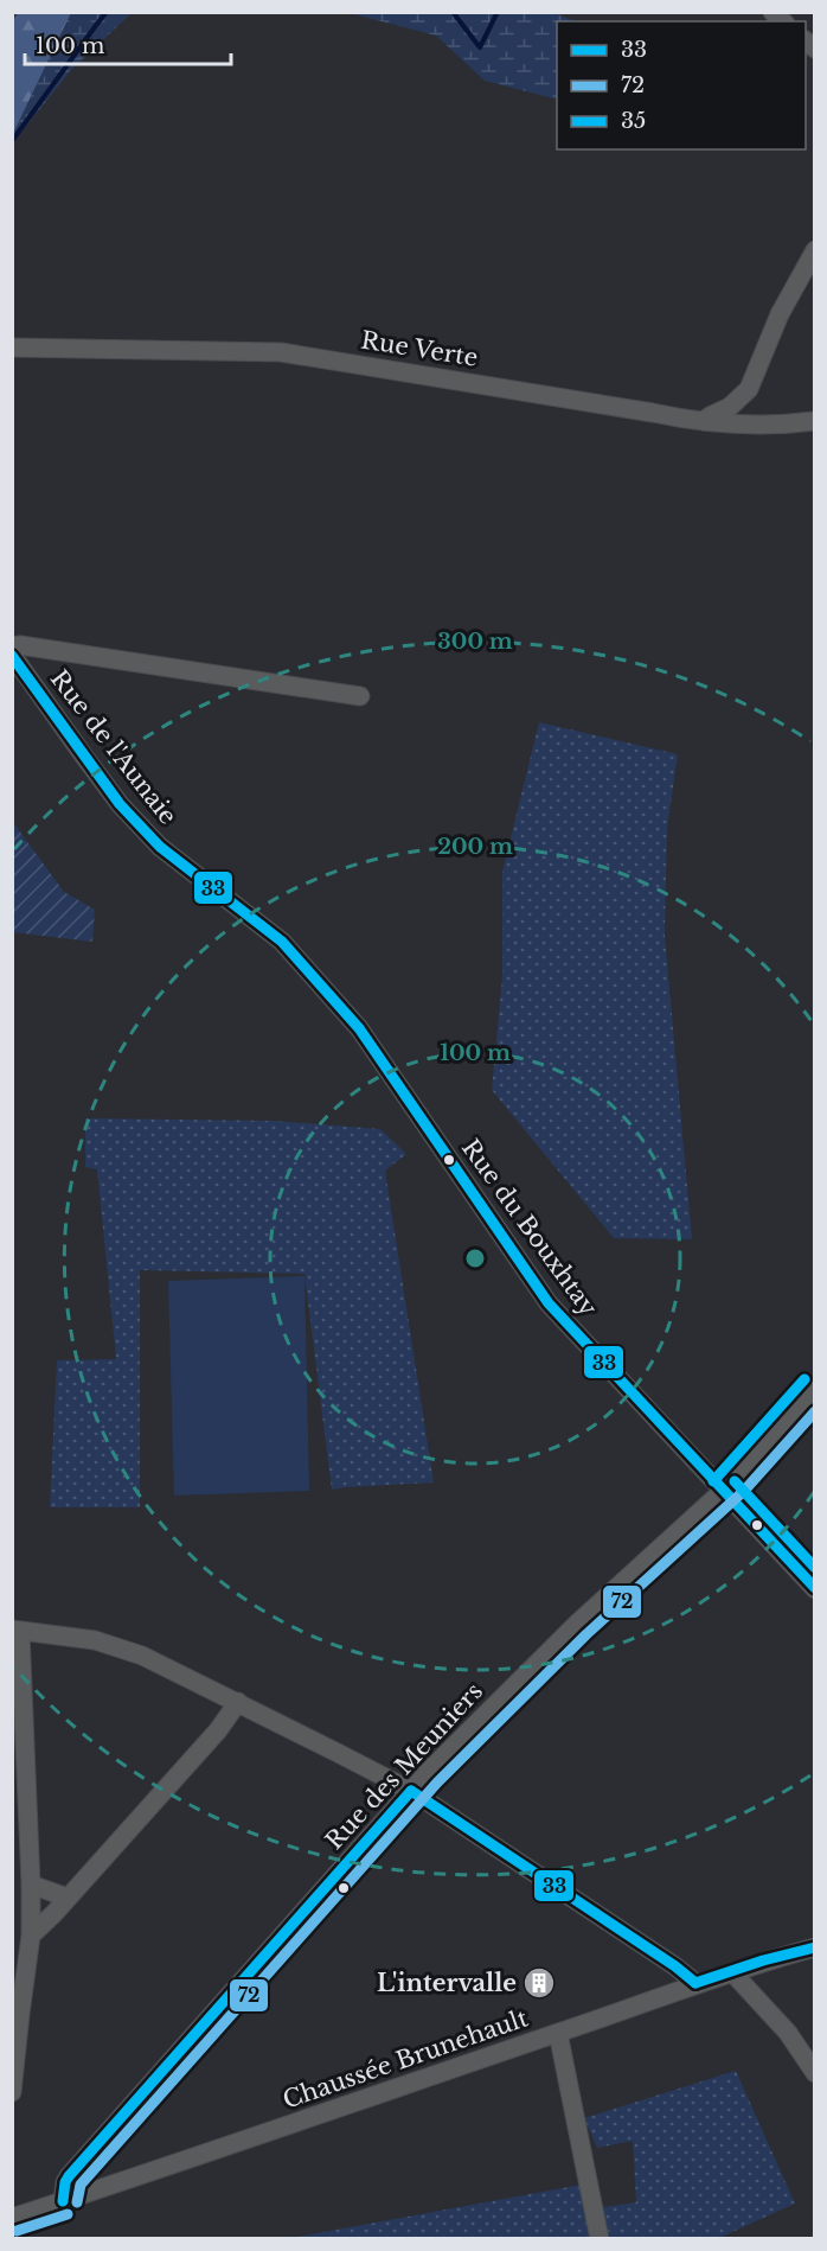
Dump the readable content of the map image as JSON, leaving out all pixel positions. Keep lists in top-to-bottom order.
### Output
{
  "streets": {
    "street": [
      "Rue Verte",
      "Rue de l'Aunaie",
      "Rue du Bouxhtay",
      "Rue des Meuniers",
      "Chaussée Brunehault"
    ]
  },
  "crossings": [
    ["Rue de l'Aunaie", "Rue du Bouxhtay"],
    ["Rue du Bouxhtay", "Rue des Meuniers"],
    ["Rue des Meuniers", "Chaussée Brunehault"]
  ],
  "places": {
    "building": ["L'intervalle"]
  },
  "lines": ["transit line 33", "transit line 35", "transit line 72"],
  "legend": ["33", "72", "35"],
  "scale_bar": "100 m",
  "rings": ["300 m", "200 m", "100 m"]
}
